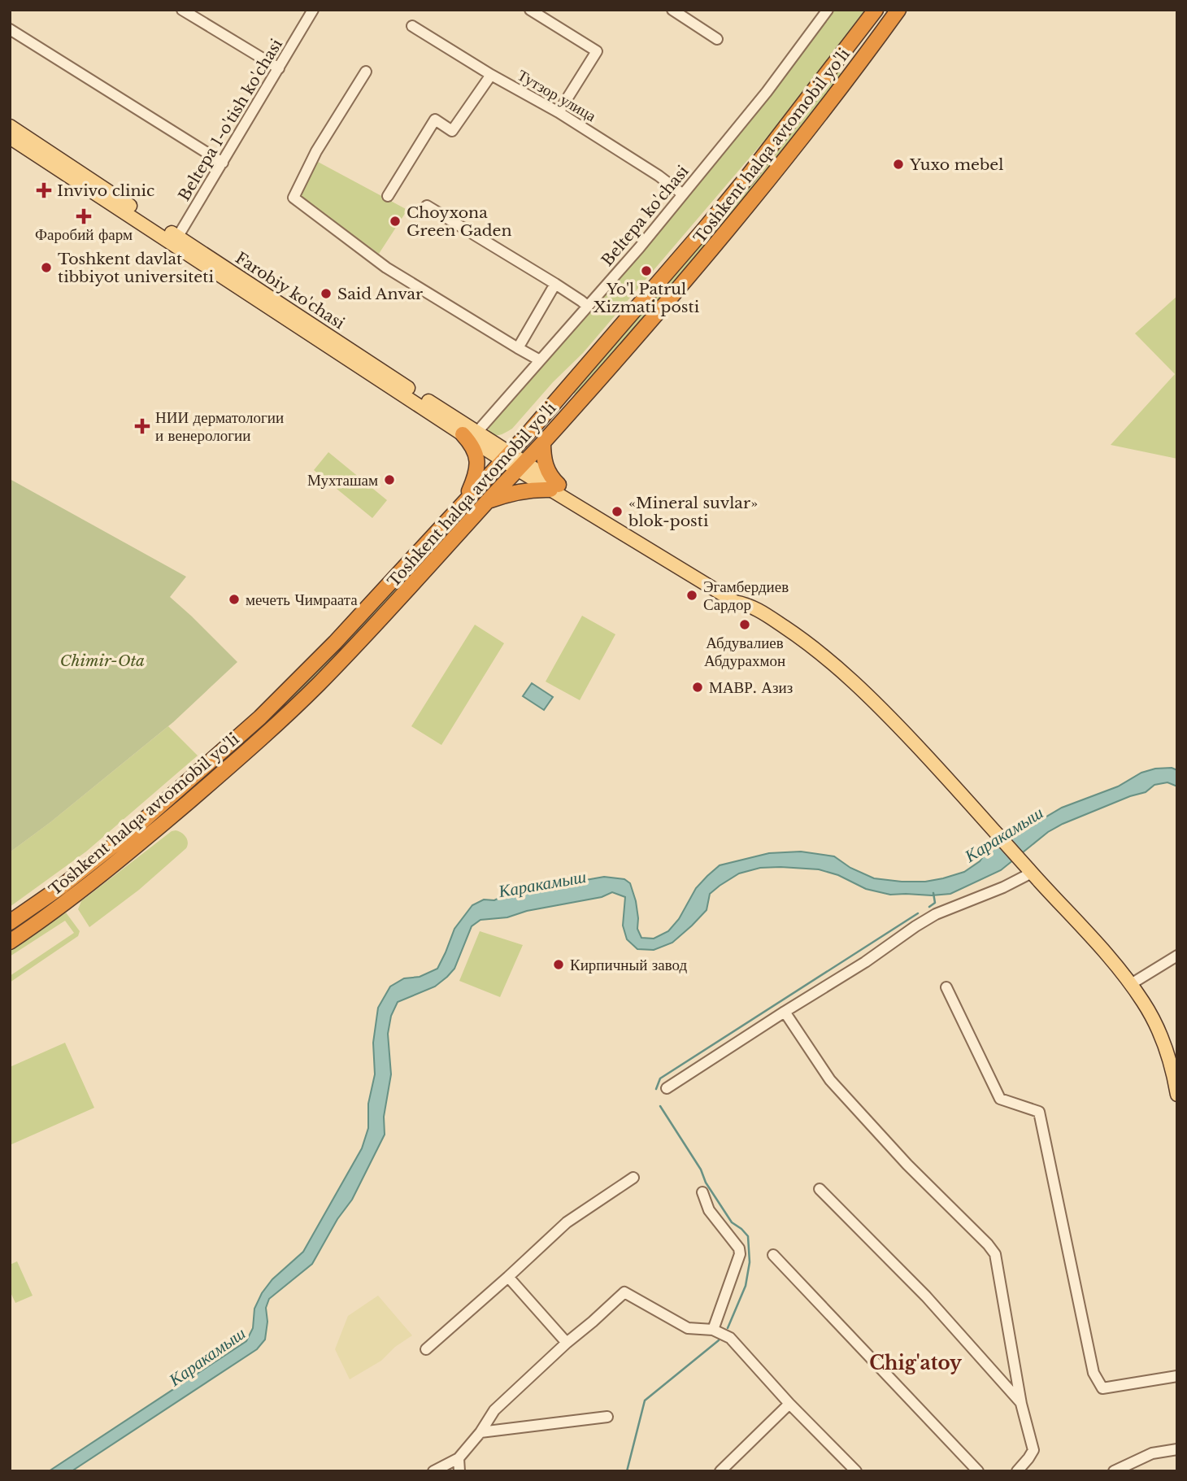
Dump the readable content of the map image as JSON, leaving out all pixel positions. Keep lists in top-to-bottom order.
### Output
{
  "streets": {
    "highway": ["Toshkent halqa avtomobil yo'li"],
    "main road": ["Farobiy ko'chasi"],
    "street": ["Тутзор улица", "Beltepa 1-o'tish ko'chasi", "Beltepa ko'chasi"]
  },
  "crossings": [
    ["Тутзор улица", "Beltepa ko'chasi"],
    ["Beltepa 1-o'tish ko'chasi", "Farobiy ko'chasi"],
    ["Toshkent halqa avtomobil yo'li", "Farobiy ko'chasi"],
    ["Beltepa ko'chasi", "Farobiy ko'chasi"]
  ],
  "districts": ["Chig'atoy"],
  "water": ["Каракамыш"],
  "parks": ["Chimir-Ota"],
  "places": {
    "other": [
      "Yuxo mebel",
      "Choyxona Green Gaden",
      "Toshkent davlat tibbiyot universiteti",
      "Yo'l Patrul Xizmati posti",
      "Said Anvar",
      "Мухташам",
      "«Mineral suvlar» blok-posti",
      "Эгамбердиев Сардор",
      "мечеть Чимраата",
      "Абдувалиев Абдурахмон",
      "МАВР. Азиз",
      "Кирпичный завод"
    ],
    "health": ["Invivo clinic", "Фаробий фарм", "НИИ дерматологии и венерологии"]
  }
}
